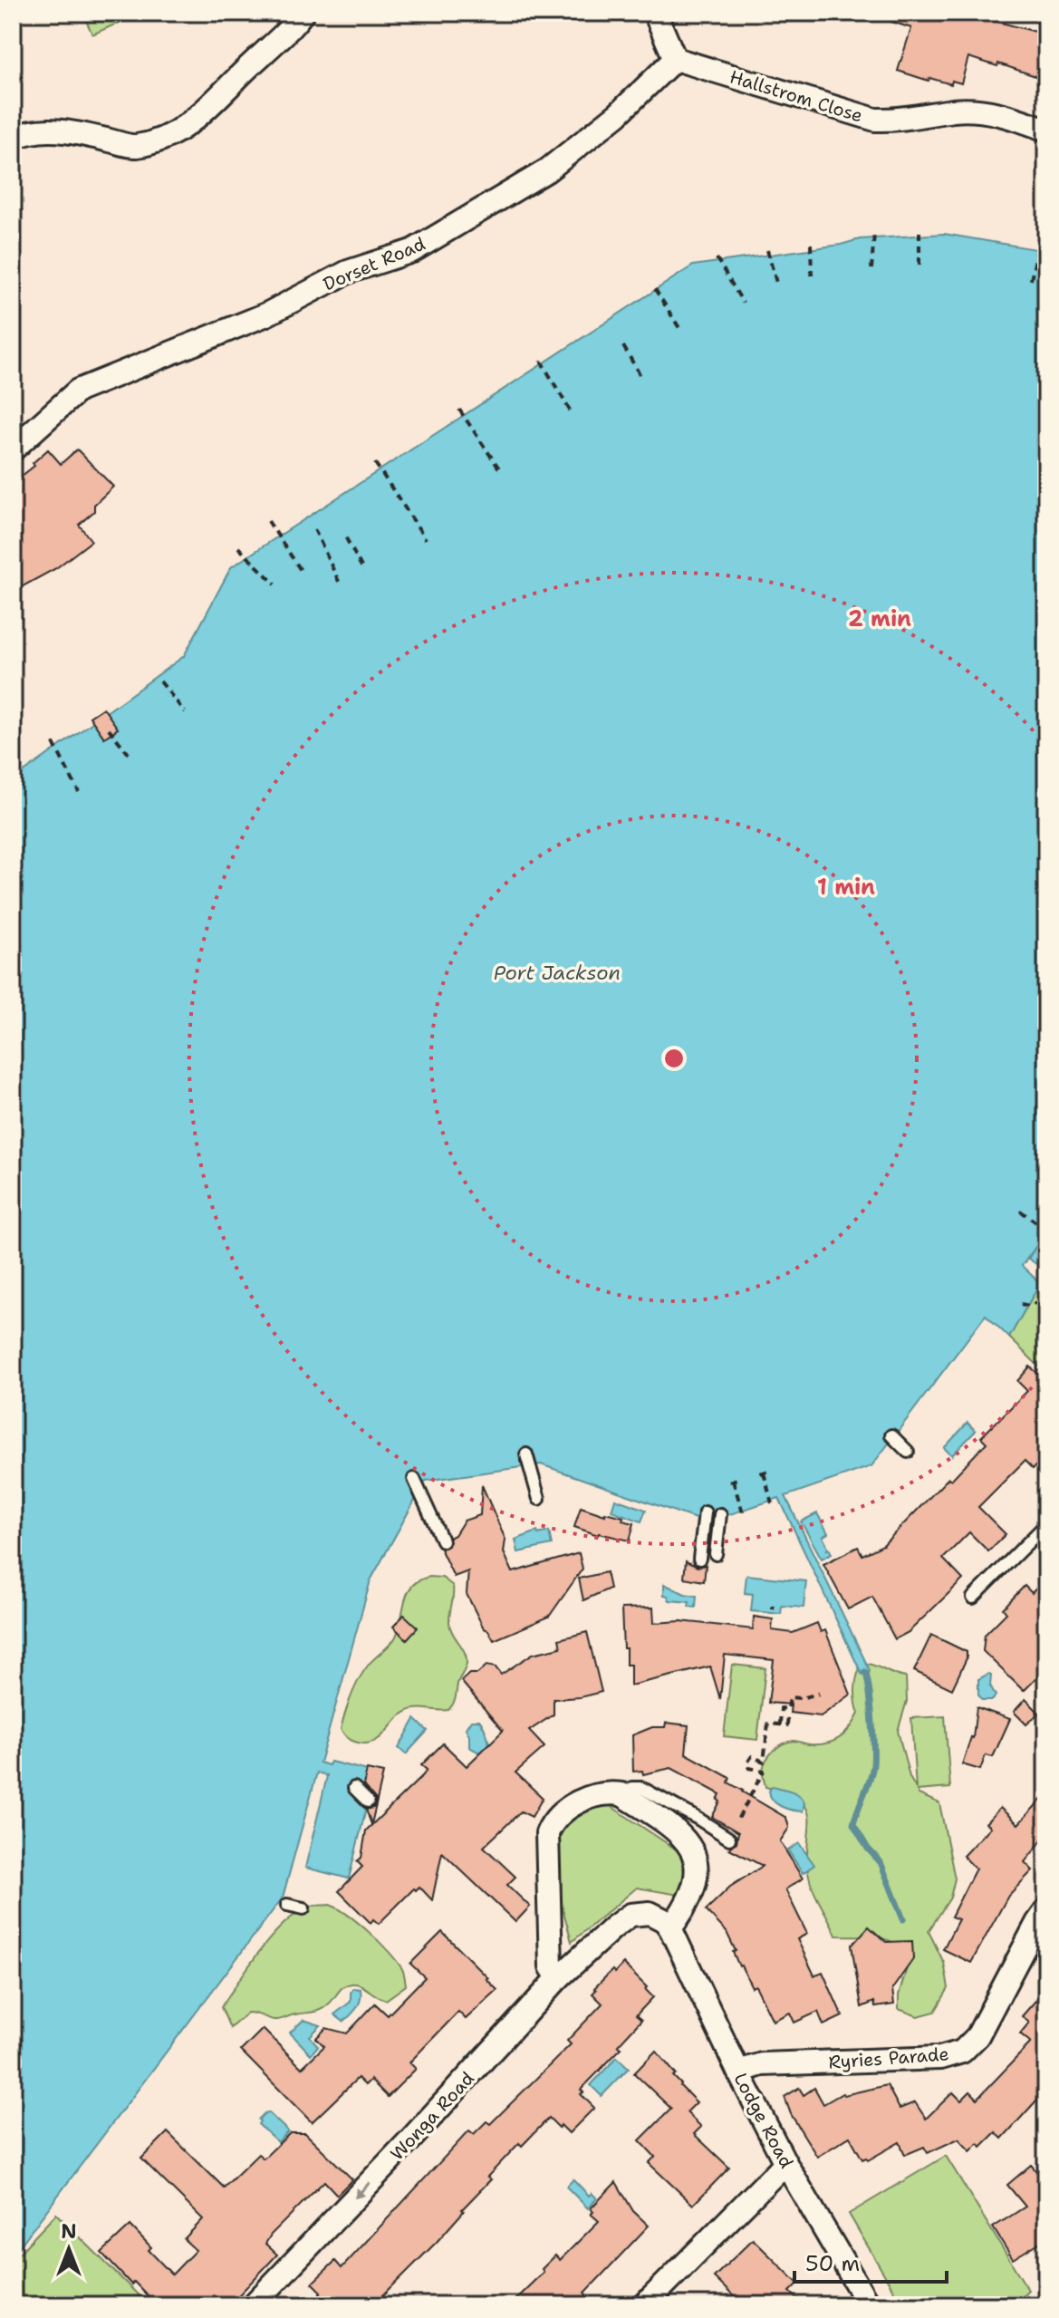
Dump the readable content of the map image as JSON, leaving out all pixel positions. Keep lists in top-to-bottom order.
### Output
{
  "streets": {
    "street": [
      "Hallstrom Close",
      "Dorset Road",
      "Ryries Parade",
      "Wonga Road",
      "Lodge Road"
    ]
  },
  "crossings": [
    ["Hallstrom Close", "Dorset Road"],
    ["Ryries Parade", "Lodge Road"],
    ["Wonga Road", "Lodge Road"]
  ],
  "one_way": ["Wonga Road"],
  "water": ["Port Jackson"],
  "scale_bar": "50 m",
  "north": "top",
  "rings": ["2 min", "1 min"]
}
